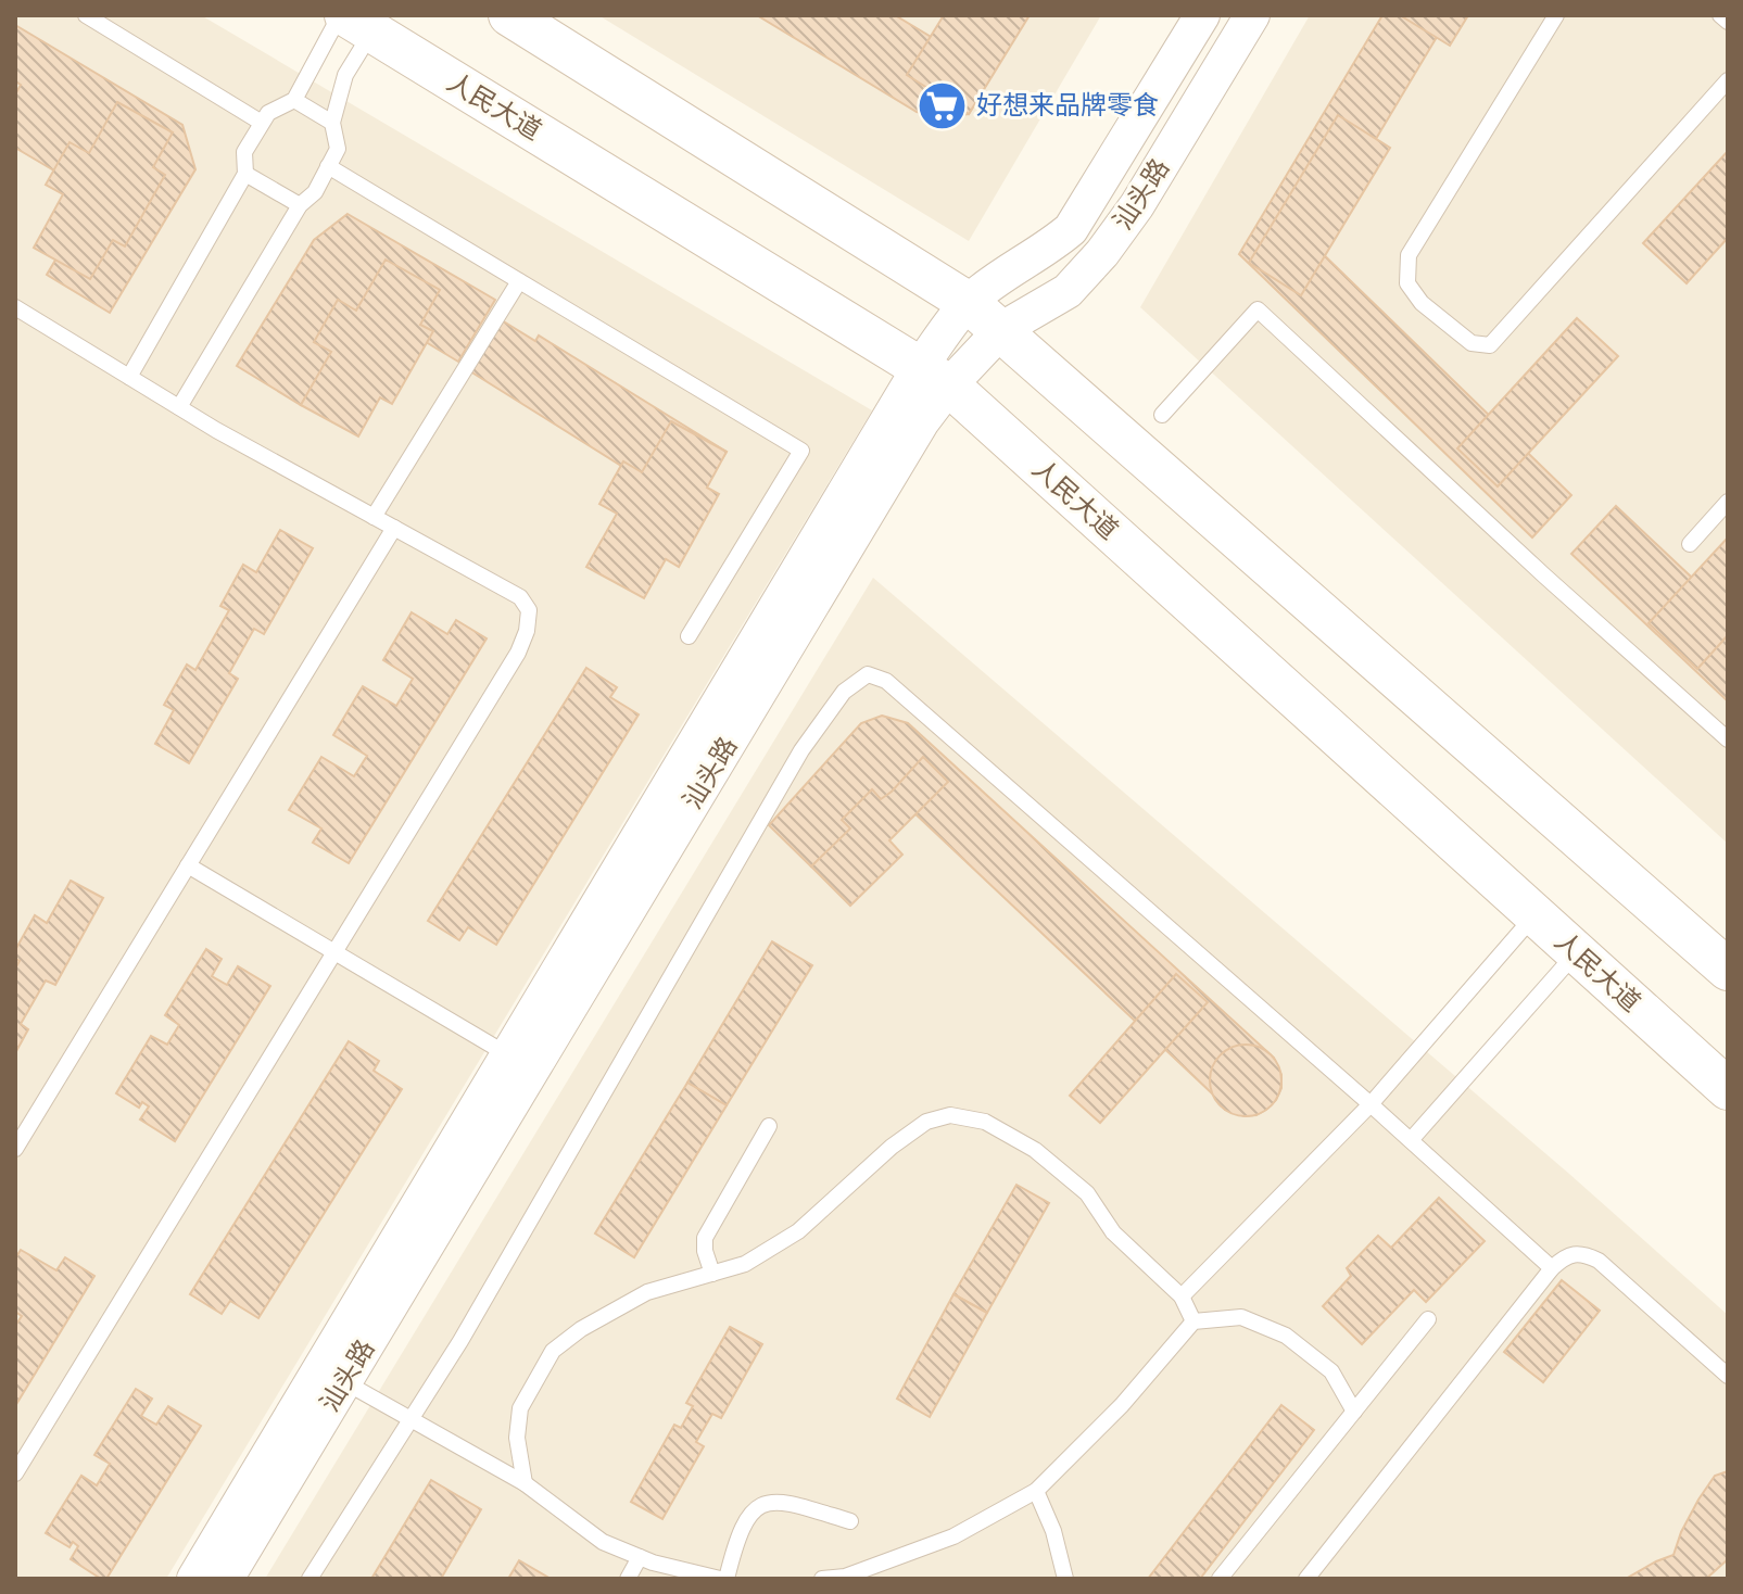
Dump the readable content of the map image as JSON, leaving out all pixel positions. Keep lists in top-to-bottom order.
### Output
{
  "streets": {
    "main road": ["人民大道"],
    "street": ["汕头路"]
  },
  "crossings": [
    ["人民大道", "汕头路"]
  ],
  "places": {
    "supermarket": ["好想来品牌零食"]
  }
}
